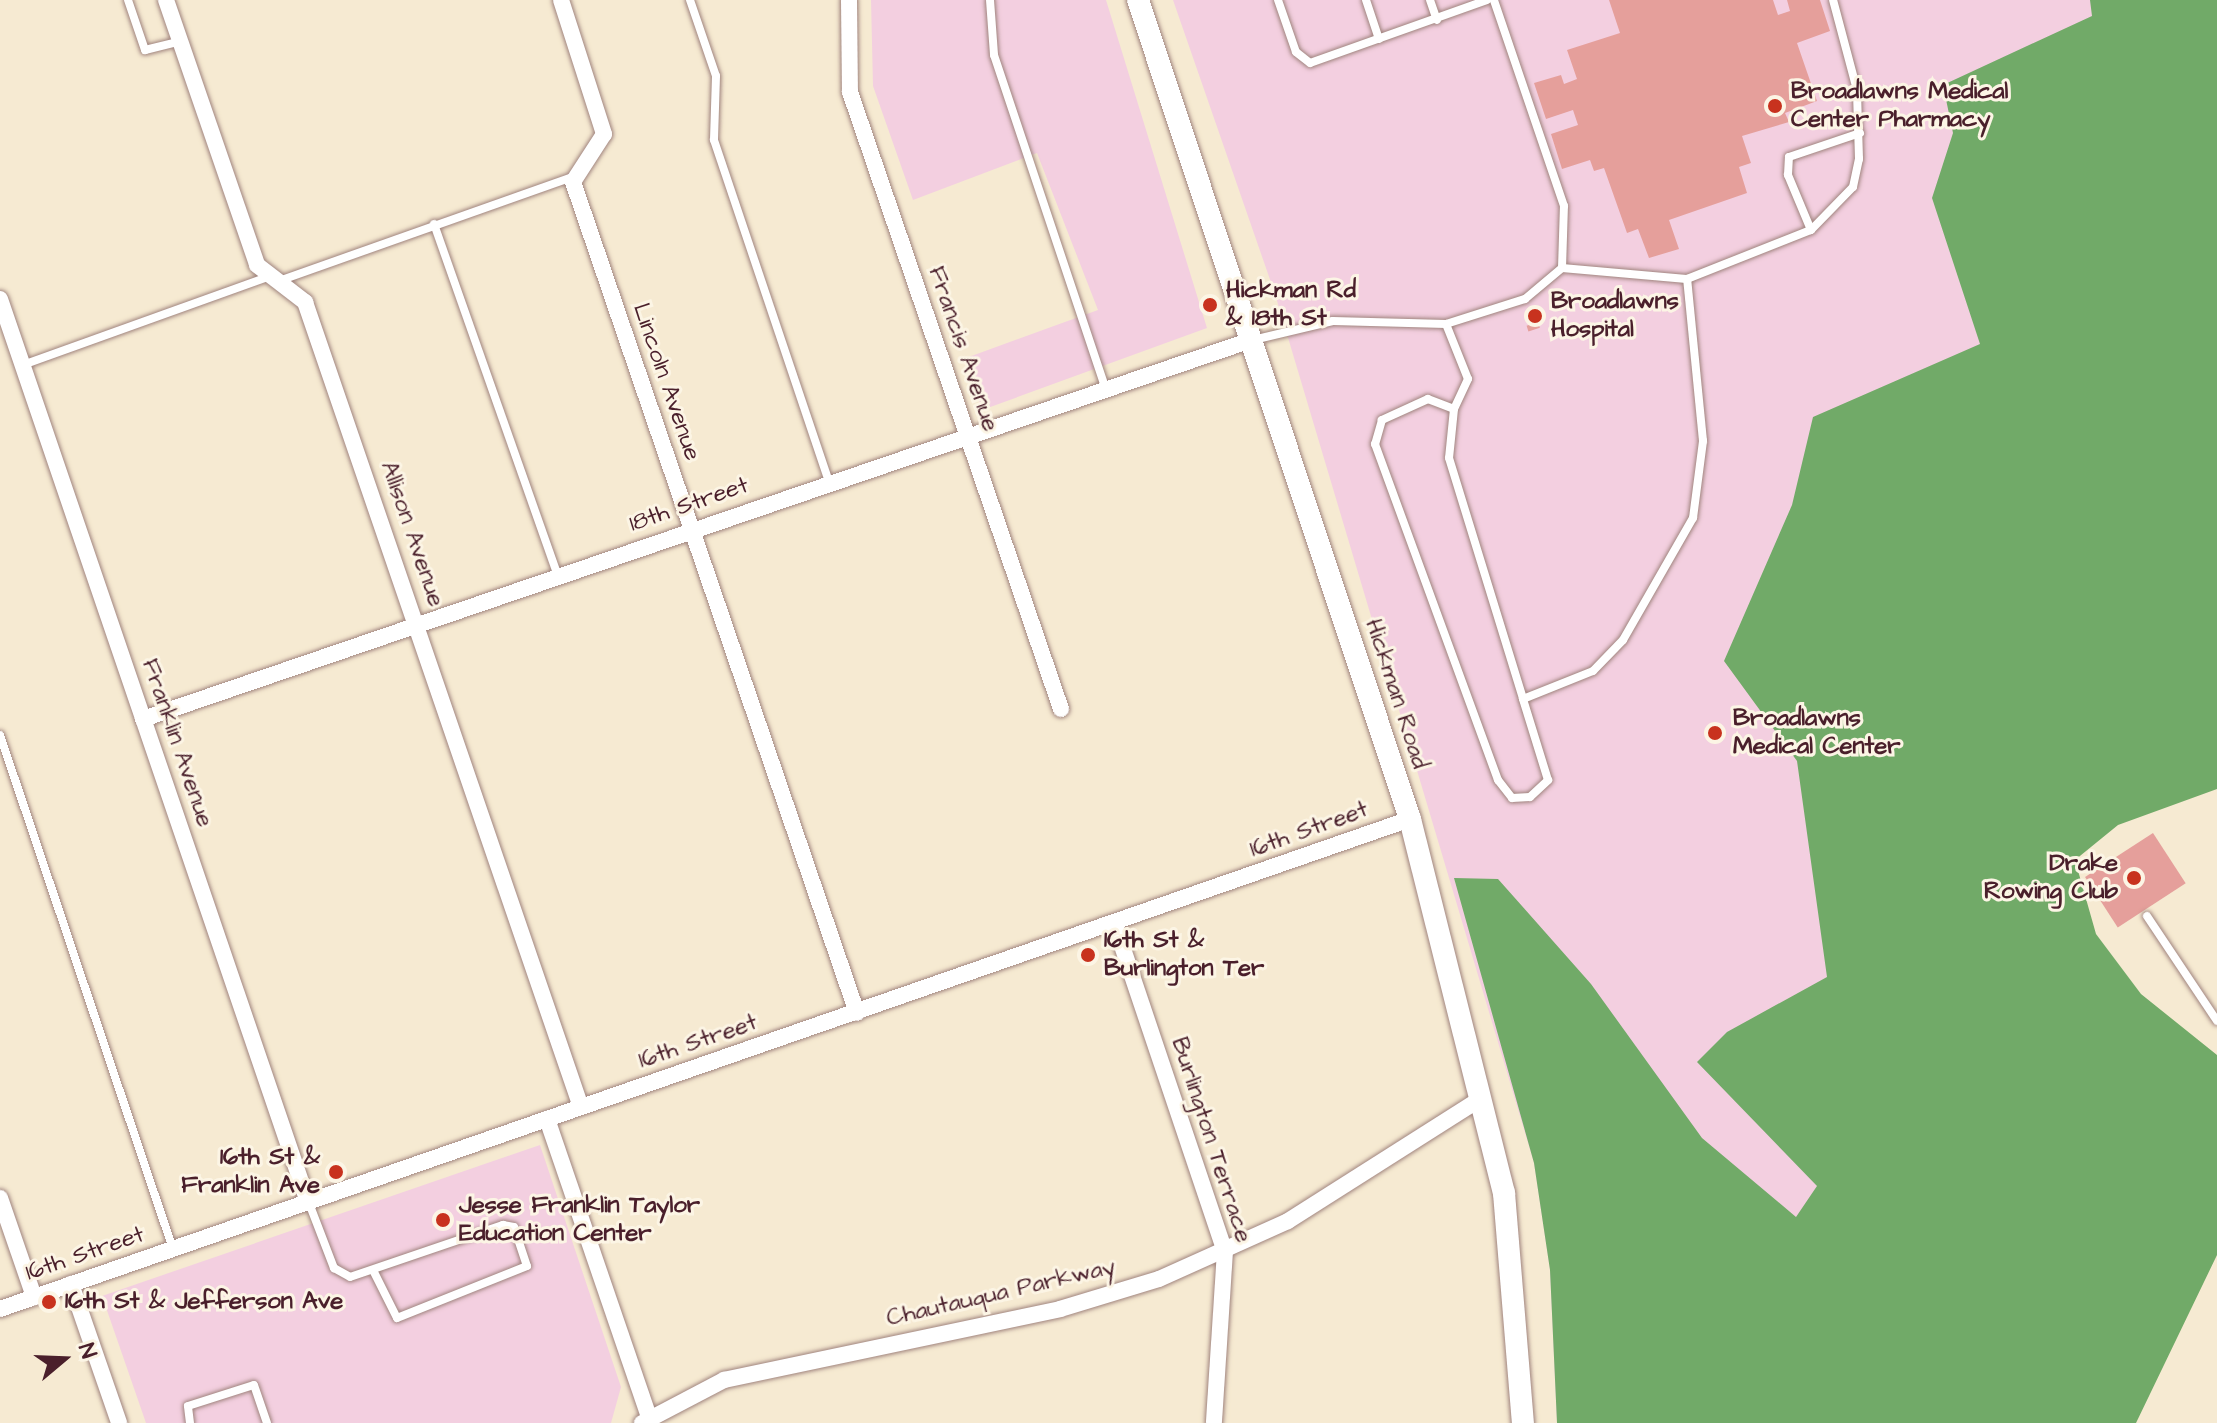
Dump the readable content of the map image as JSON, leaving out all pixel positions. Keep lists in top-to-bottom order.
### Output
{
  "streets": {
    "main road": ["Hickman Road"],
    "street": [
      "Francis Avenue",
      "Lincoln Avenue",
      "18th Street",
      "Allison Avenue",
      "Franklin Avenue",
      "16th Street",
      "Burlington Terrace",
      "Chautauqua Parkway"
    ]
  },
  "crossings": [
    ["Francis Avenue", "18th Street"],
    ["Lincoln Avenue", "18th Street"],
    ["Lincoln Avenue", "16th Street"],
    ["18th Street", "Allison Avenue"],
    ["18th Street", "Hickman Road"],
    ["18th Street", "Franklin Avenue"],
    ["Allison Avenue", "16th Street"],
    ["Hickman Road", "16th Street"],
    ["Hickman Road", "Chautauqua Parkway"],
    ["Franklin Avenue", "16th Street"],
    ["16th Street", "Burlington Terrace"],
    ["Burlington Terrace", "Chautauqua Parkway"]
  ],
  "places": [
    "Broadlawns Medical Center Pharmacy",
    "Hickman Rd & 18th St",
    "Broadlawns Hospital",
    "Broadlawns Medical Center",
    "Drake Rowing Club",
    "16th St & Burlington Ter",
    "16th St & Franklin Ave",
    "Jesse Franklin Taylor Education Center",
    "16th St & Jefferson Ave"
  ],
  "north": "right"
}
